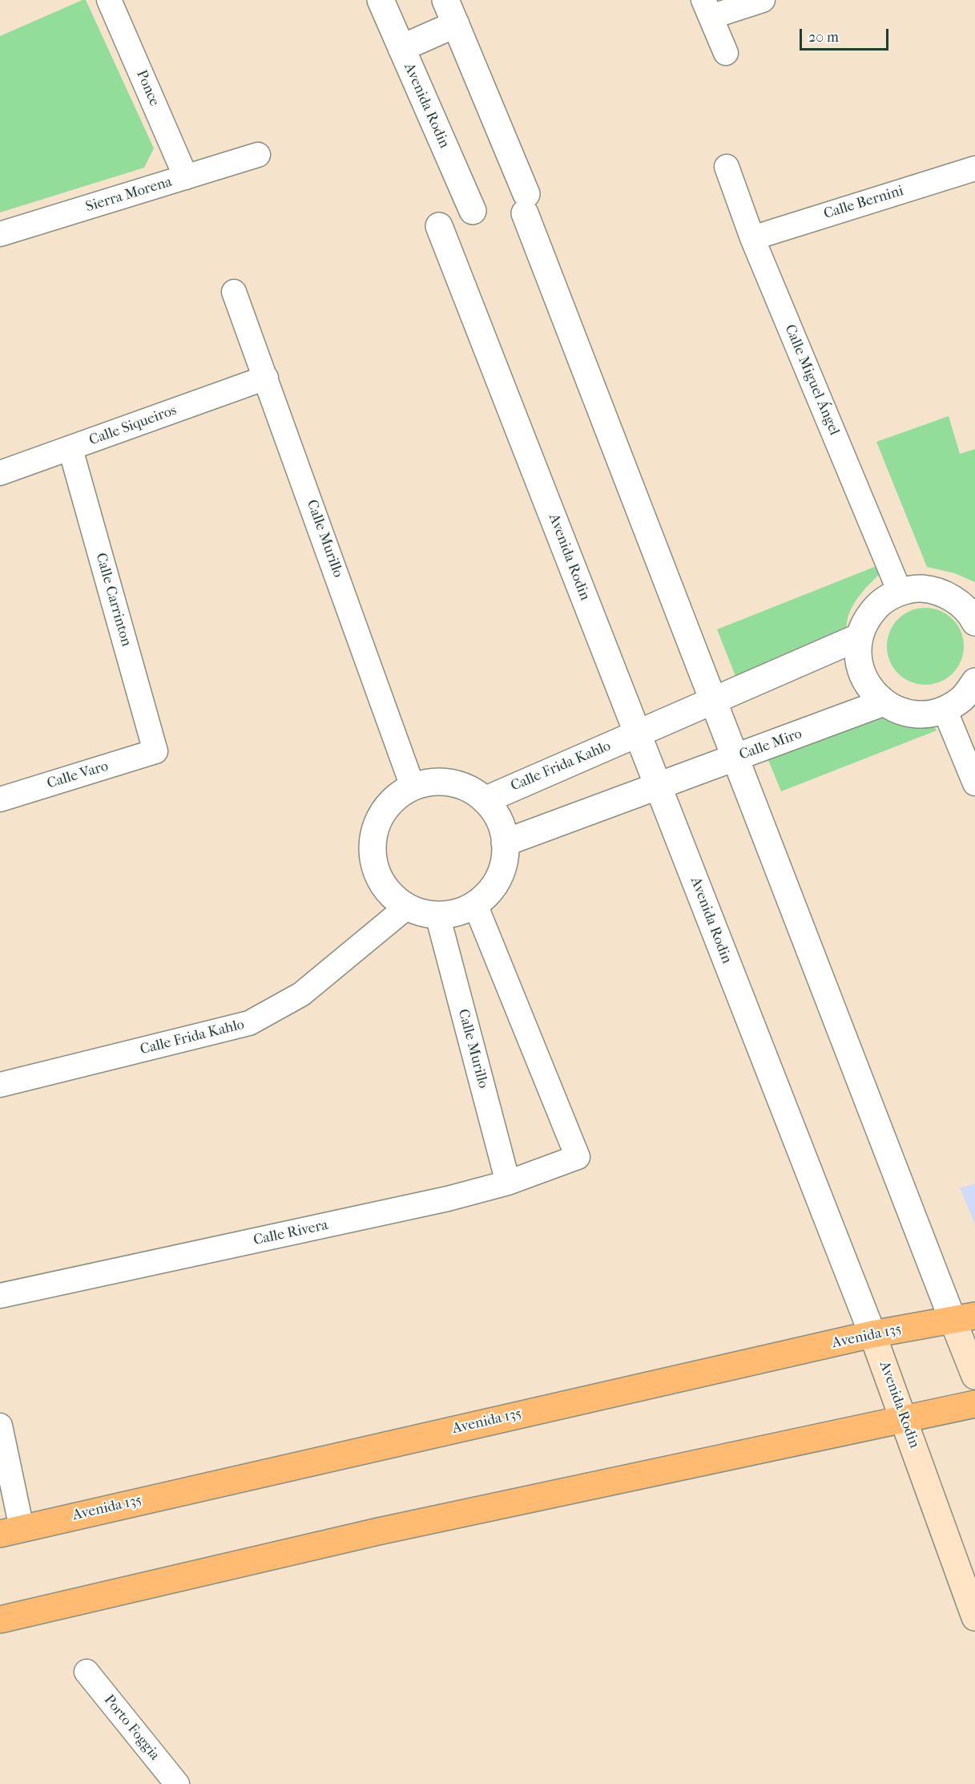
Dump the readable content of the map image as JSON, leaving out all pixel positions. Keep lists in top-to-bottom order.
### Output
{
  "streets": {
    "main road": ["Avenida Rodin", "Avenida 135"],
    "street": [
      "Ponce",
      "Sierra Morena",
      "Calle Bernini",
      "Calle Miguel Ángel",
      "Calle Siqueiros",
      "Calle Murillo",
      "Calle Carrinton",
      "Calle Miro",
      "Calle Frida Kahlo",
      "Calle Varo",
      "Calle Rivera",
      "Porto Foggia"
    ]
  },
  "crossings": [
    ["Ponce", "Sierra Morena"],
    ["Avenida Rodin", "Calle Miro"],
    ["Avenida Rodin", "Calle Frida Kahlo"],
    ["Avenida Rodin", "Avenida 135"],
    ["Calle Bernini", "Calle Miguel Ángel"],
    ["Calle Siqueiros", "Calle Murillo"],
    ["Calle Siqueiros", "Calle Carrinton"],
    ["Calle Murillo", "Calle Frida Kahlo"],
    ["Calle Murillo", "Calle Rivera"],
    ["Calle Carrinton", "Calle Varo"],
    ["Calle Frida Kahlo", "Calle Rivera"]
  ],
  "scale_bar": "20 m"
}
